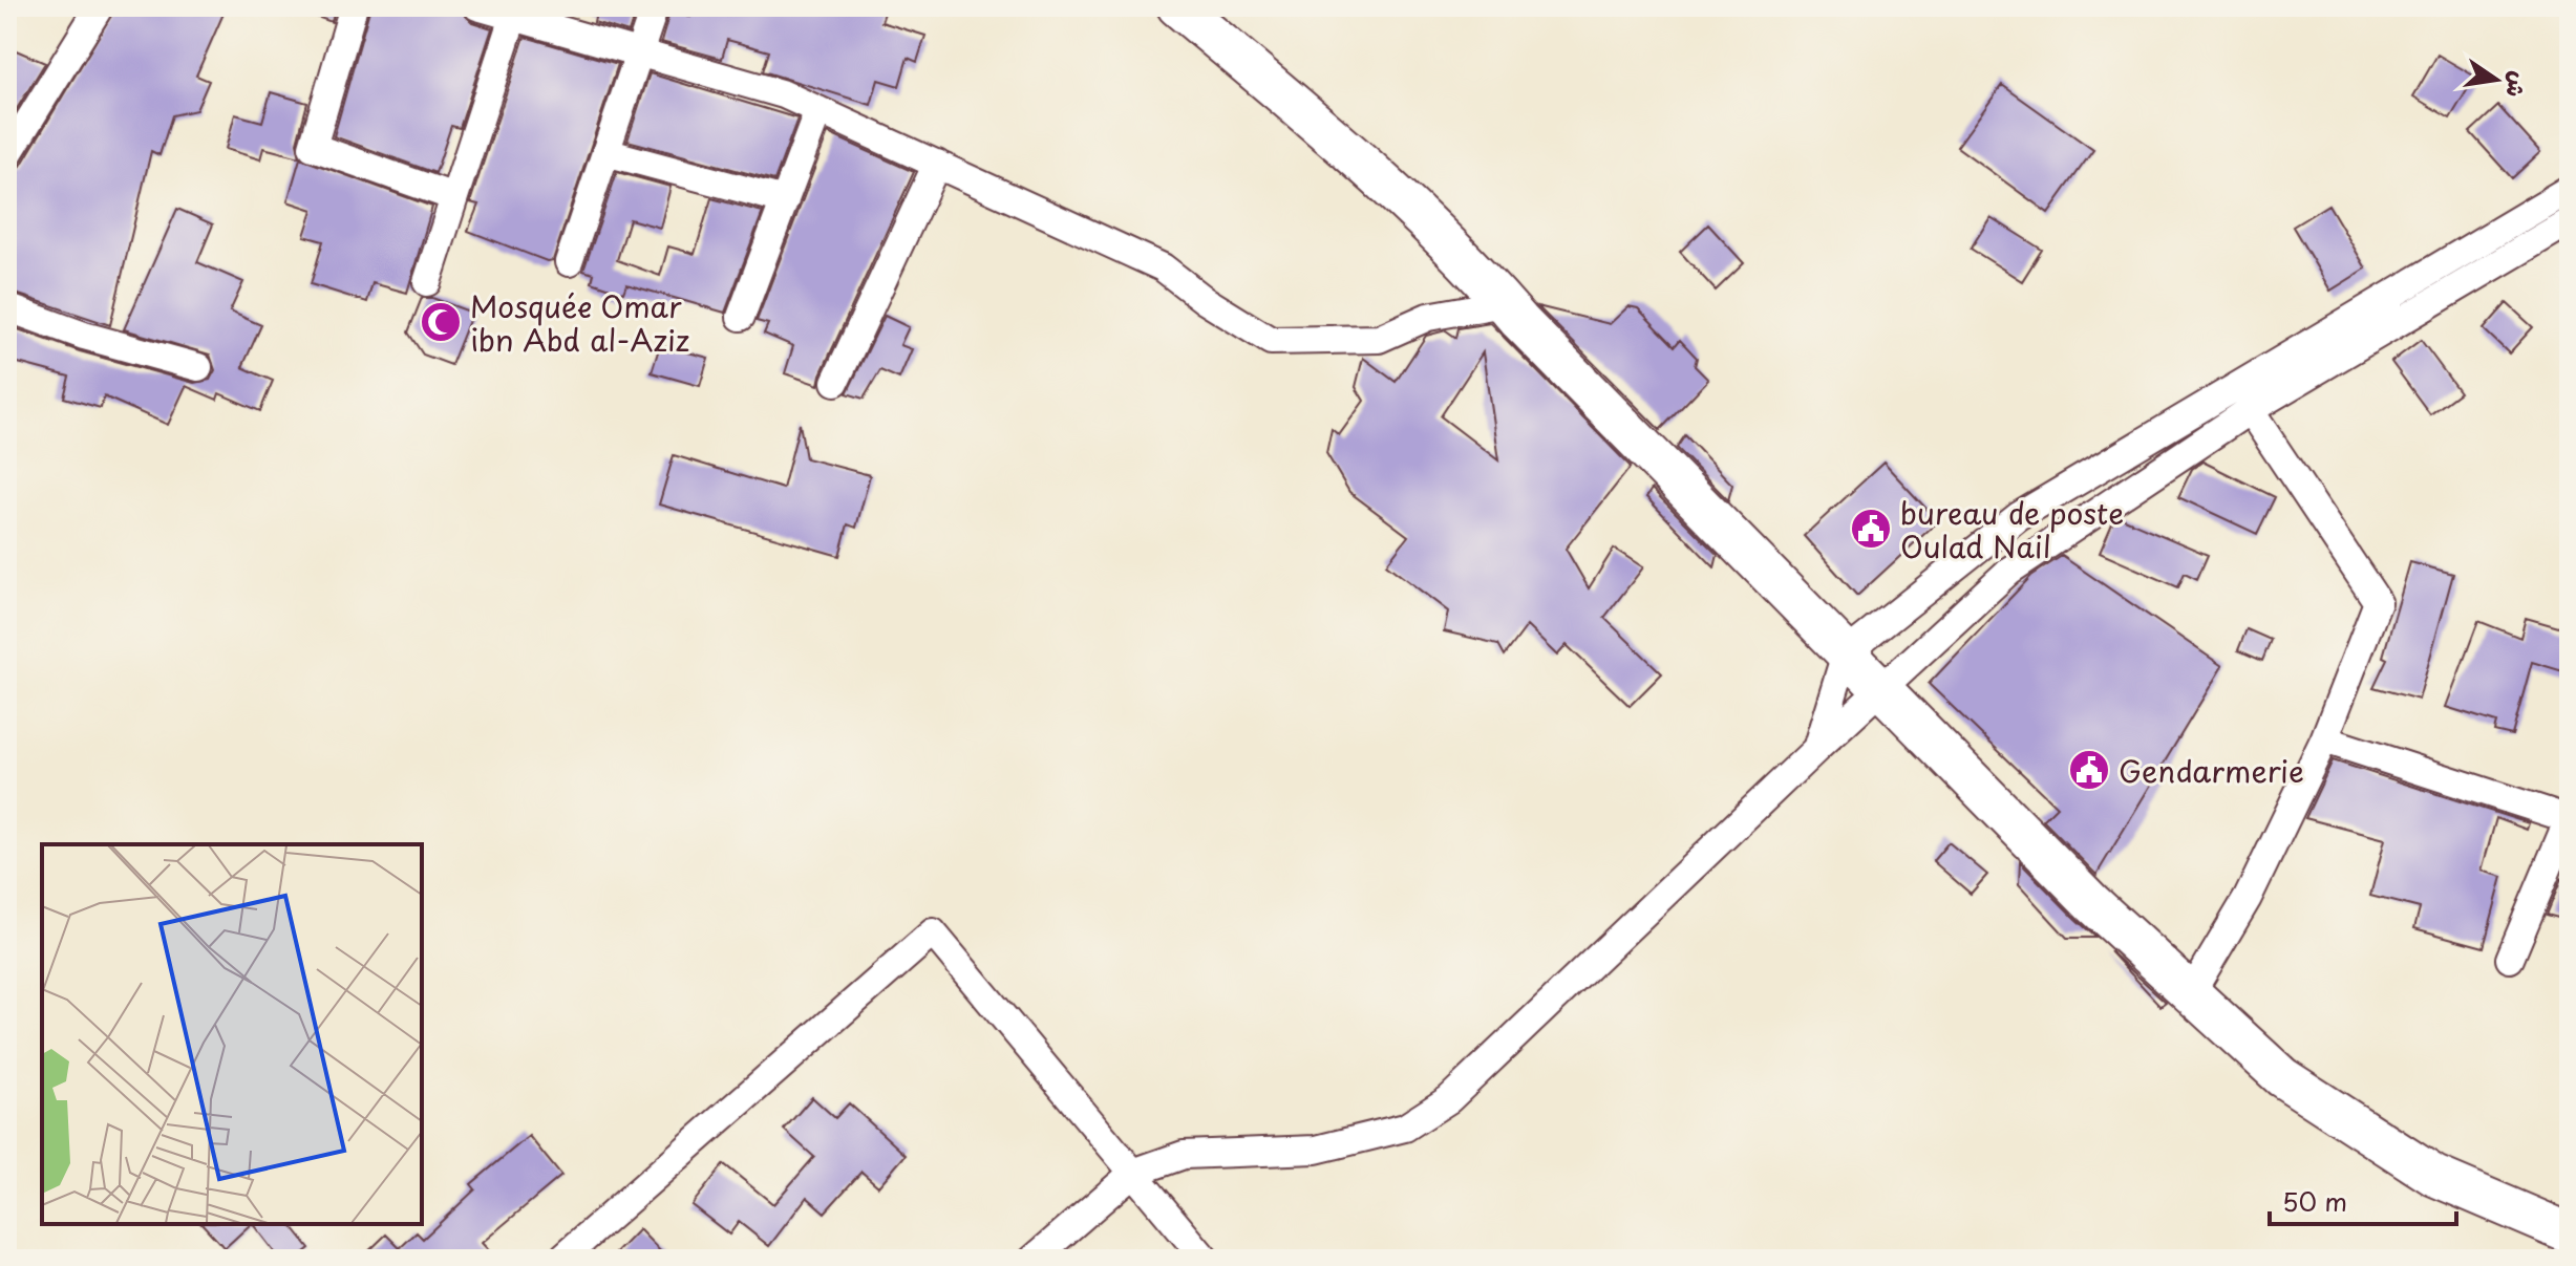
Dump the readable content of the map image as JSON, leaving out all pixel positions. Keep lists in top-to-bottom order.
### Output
{
  "places": {
    "mosque": ["Mosquée Omar ibn Abd al-Aziz"],
    "public building": ["bureau de poste Oulad Nail", "Gendarmerie"]
  },
  "scale_bar": "50 m",
  "north": "right"
}
